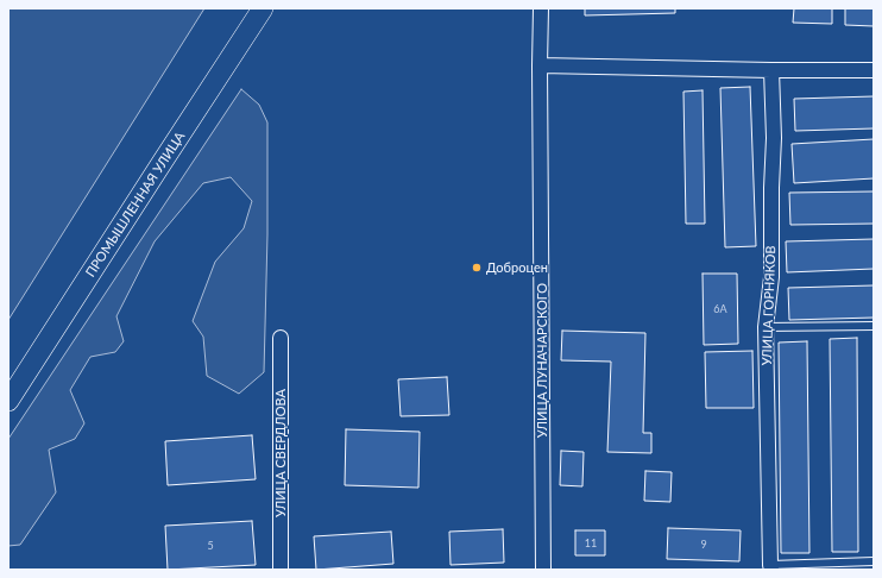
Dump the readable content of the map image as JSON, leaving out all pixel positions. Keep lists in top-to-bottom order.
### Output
{
  "streets": {
    "main road": ["ПРОМЫШЛЕННАЯ УЛИЦА"],
    "street": ["УЛИЦА ГОРНЯКОВ", "УЛИЦА ЛУНАЧАРСКОГО", "УЛИЦА СВЕРДЛОВА"]
  },
  "places": ["Доброцен"],
  "house_numbers": [
    "6А",
    "11",
    "9",
    "5"
  ]
}
